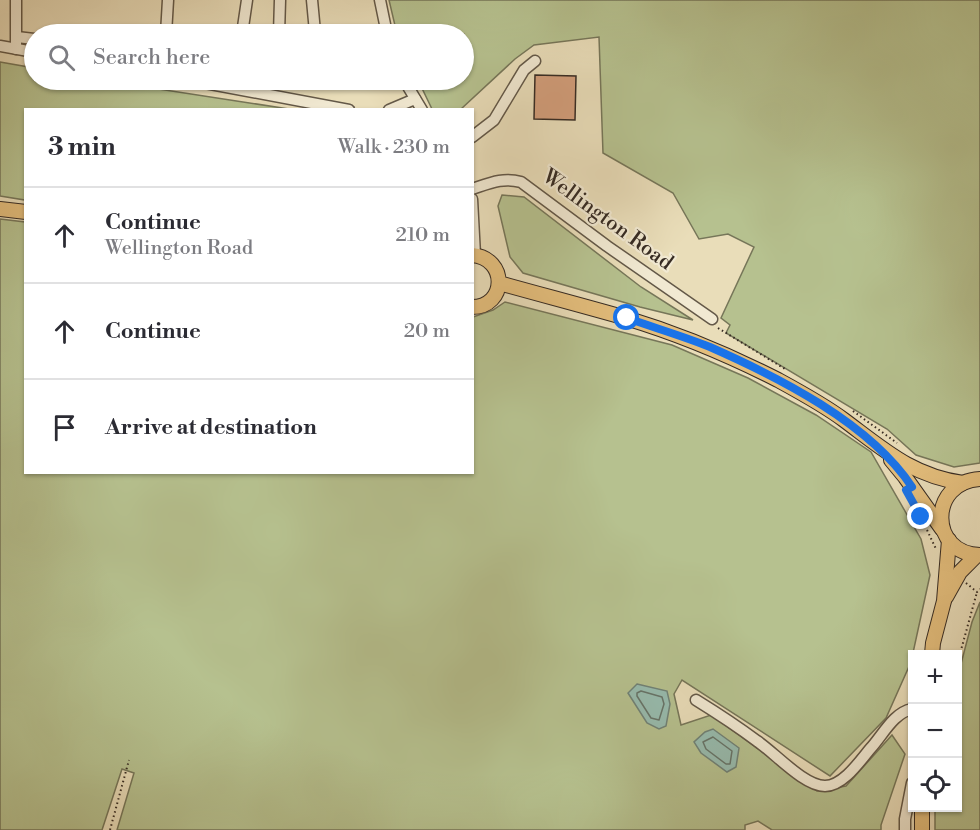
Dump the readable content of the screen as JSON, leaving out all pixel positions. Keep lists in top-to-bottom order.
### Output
{
  "streets": {
    "street": ["Wellington Road"]
  },
  "page": {
    "search": "Search here",
    "heading": ["3 min", "Walk · 230 m"],
    "list": [
      ["Continue", "Wellington Road", "210 m"],
      ["Continue", "20 m"],
      "Arrive at destination"
    ],
    "map_buttons": ["+", "−"]
  }
}
